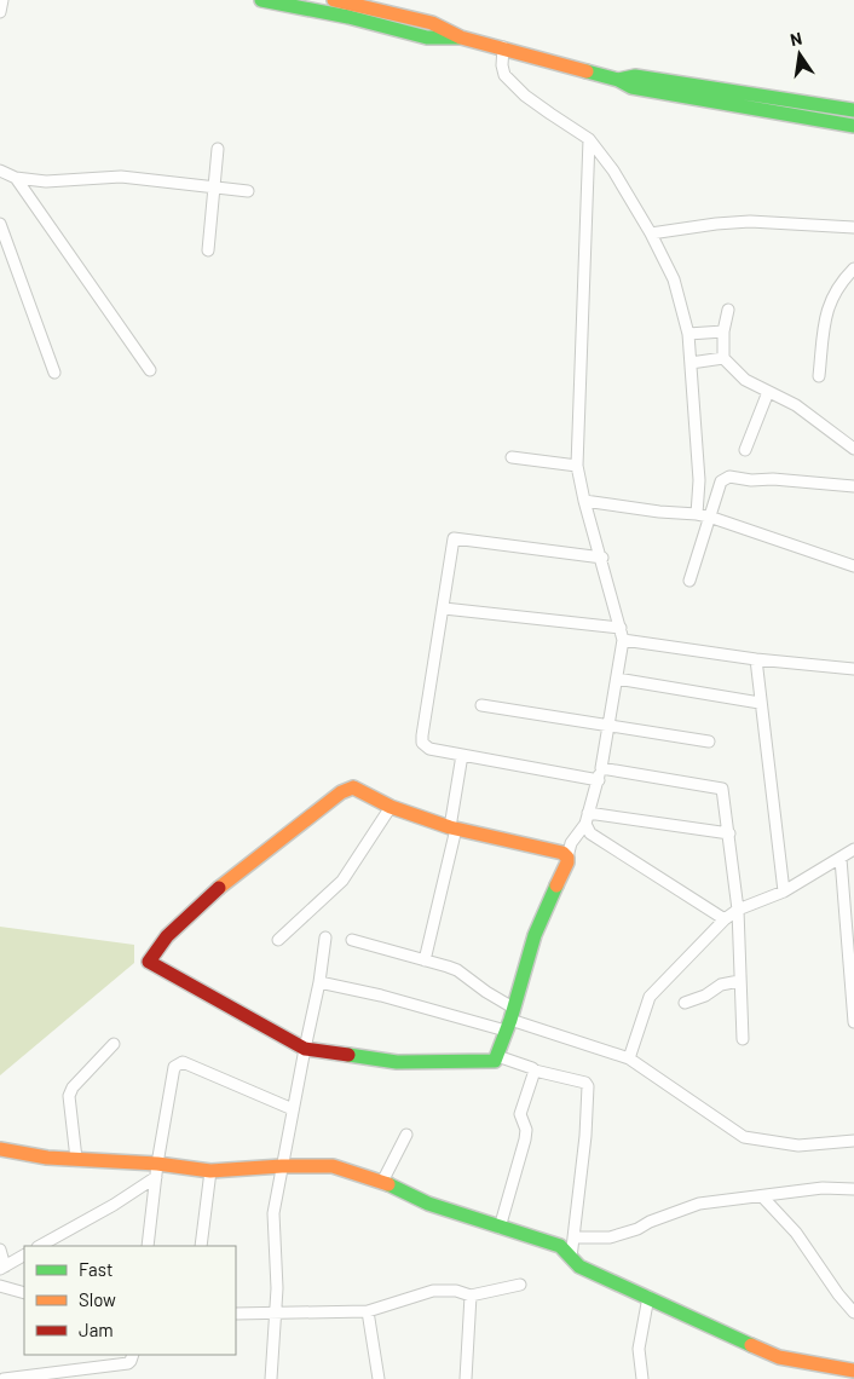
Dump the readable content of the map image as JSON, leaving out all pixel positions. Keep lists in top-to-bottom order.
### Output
{
  "legend": ["Fast", "Slow", "Jam"],
  "north": "top"
}
